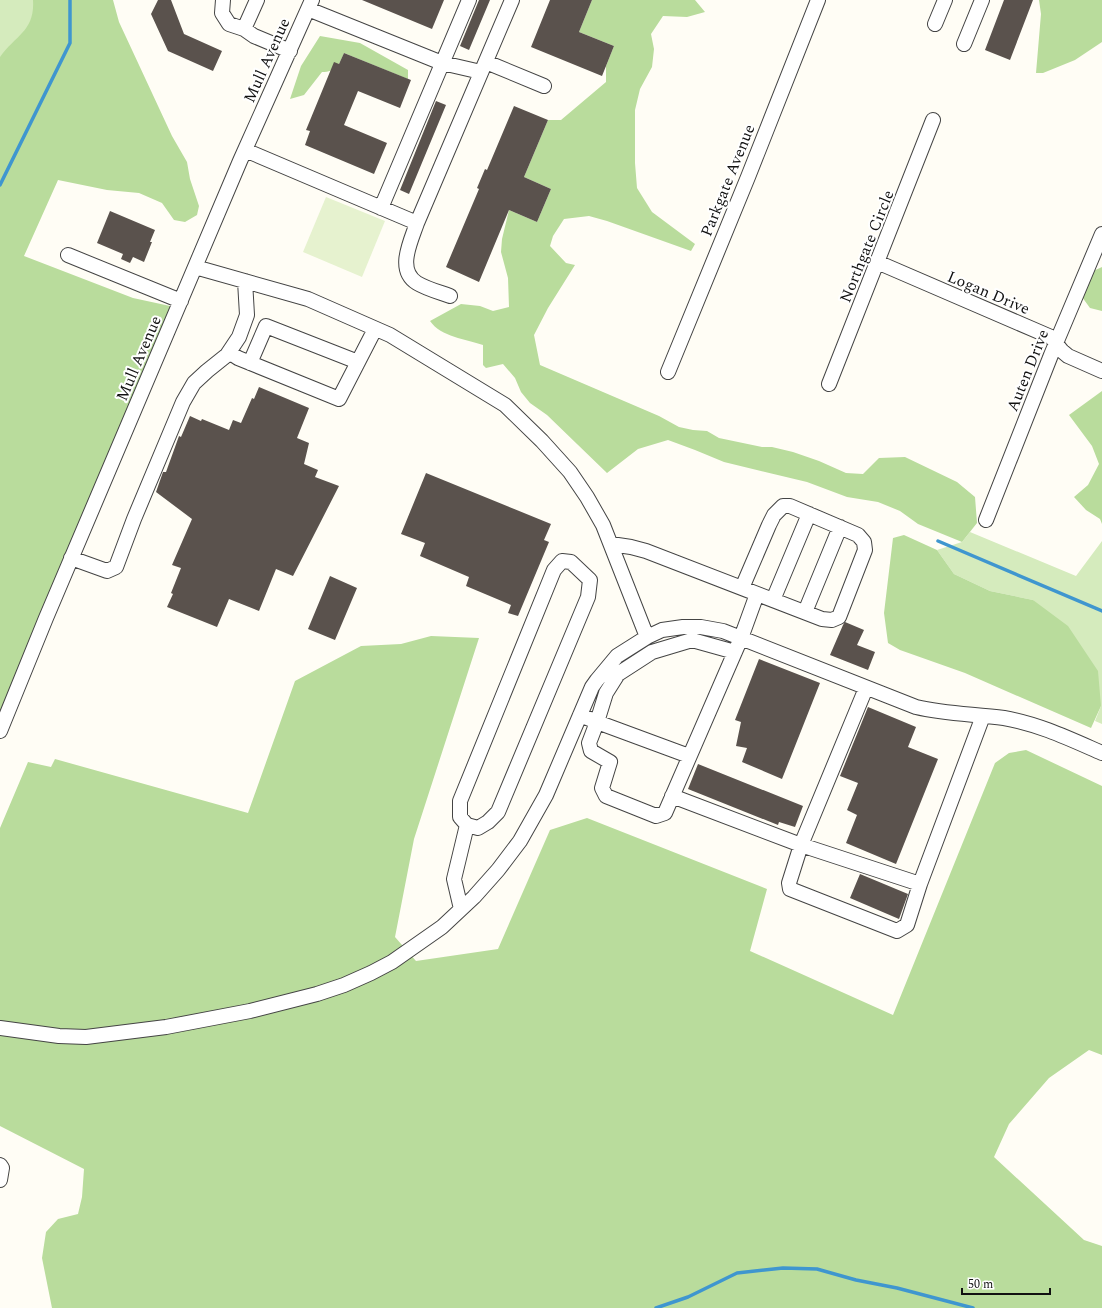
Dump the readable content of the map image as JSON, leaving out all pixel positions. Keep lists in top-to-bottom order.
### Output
{
  "streets": {
    "street": [
      "Mull Avenue",
      "Parkgate Avenue",
      "Northgate Circle",
      "Logan Drive",
      "Auten Drive"
    ]
  },
  "crossings": [
    ["Northgate Circle", "Logan Drive"],
    ["Logan Drive", "Auten Drive"]
  ],
  "scale_bar": "50 m"
}
